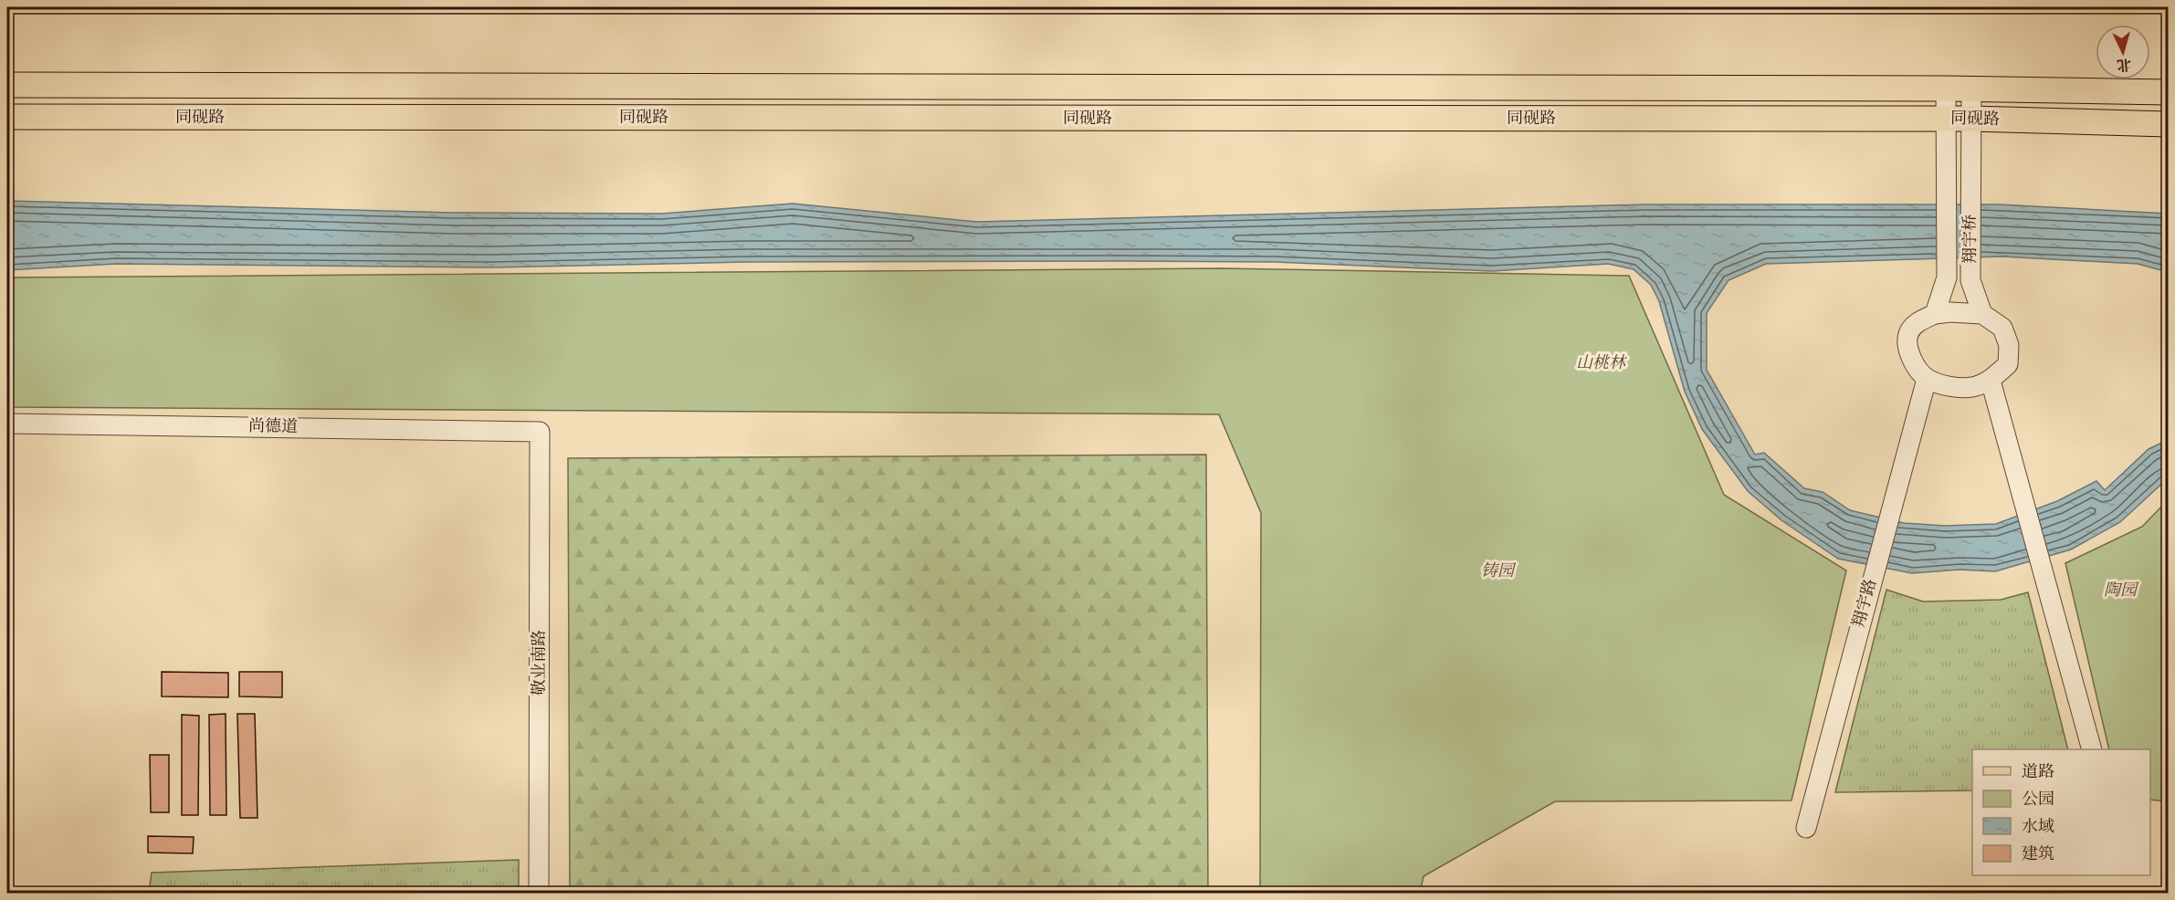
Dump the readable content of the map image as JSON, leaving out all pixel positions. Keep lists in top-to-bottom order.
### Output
{
  "streets": {
    "main road": ["同砚路"],
    "street": [
      "翔宇桥",
      "尚德道",
      "翔宇路",
      "敬业南路"
    ]
  },
  "crossings": [
    ["同砚路", "翔宇桥"],
    ["翔宇桥", "翔宇路"],
    ["尚德道", "敬业南路"]
  ],
  "parks": ["山桃林", "铸园", "陶园"],
  "legend": [
    "道路",
    "公园",
    "水域",
    "建筑"
  ],
  "north": "bottom"
}
